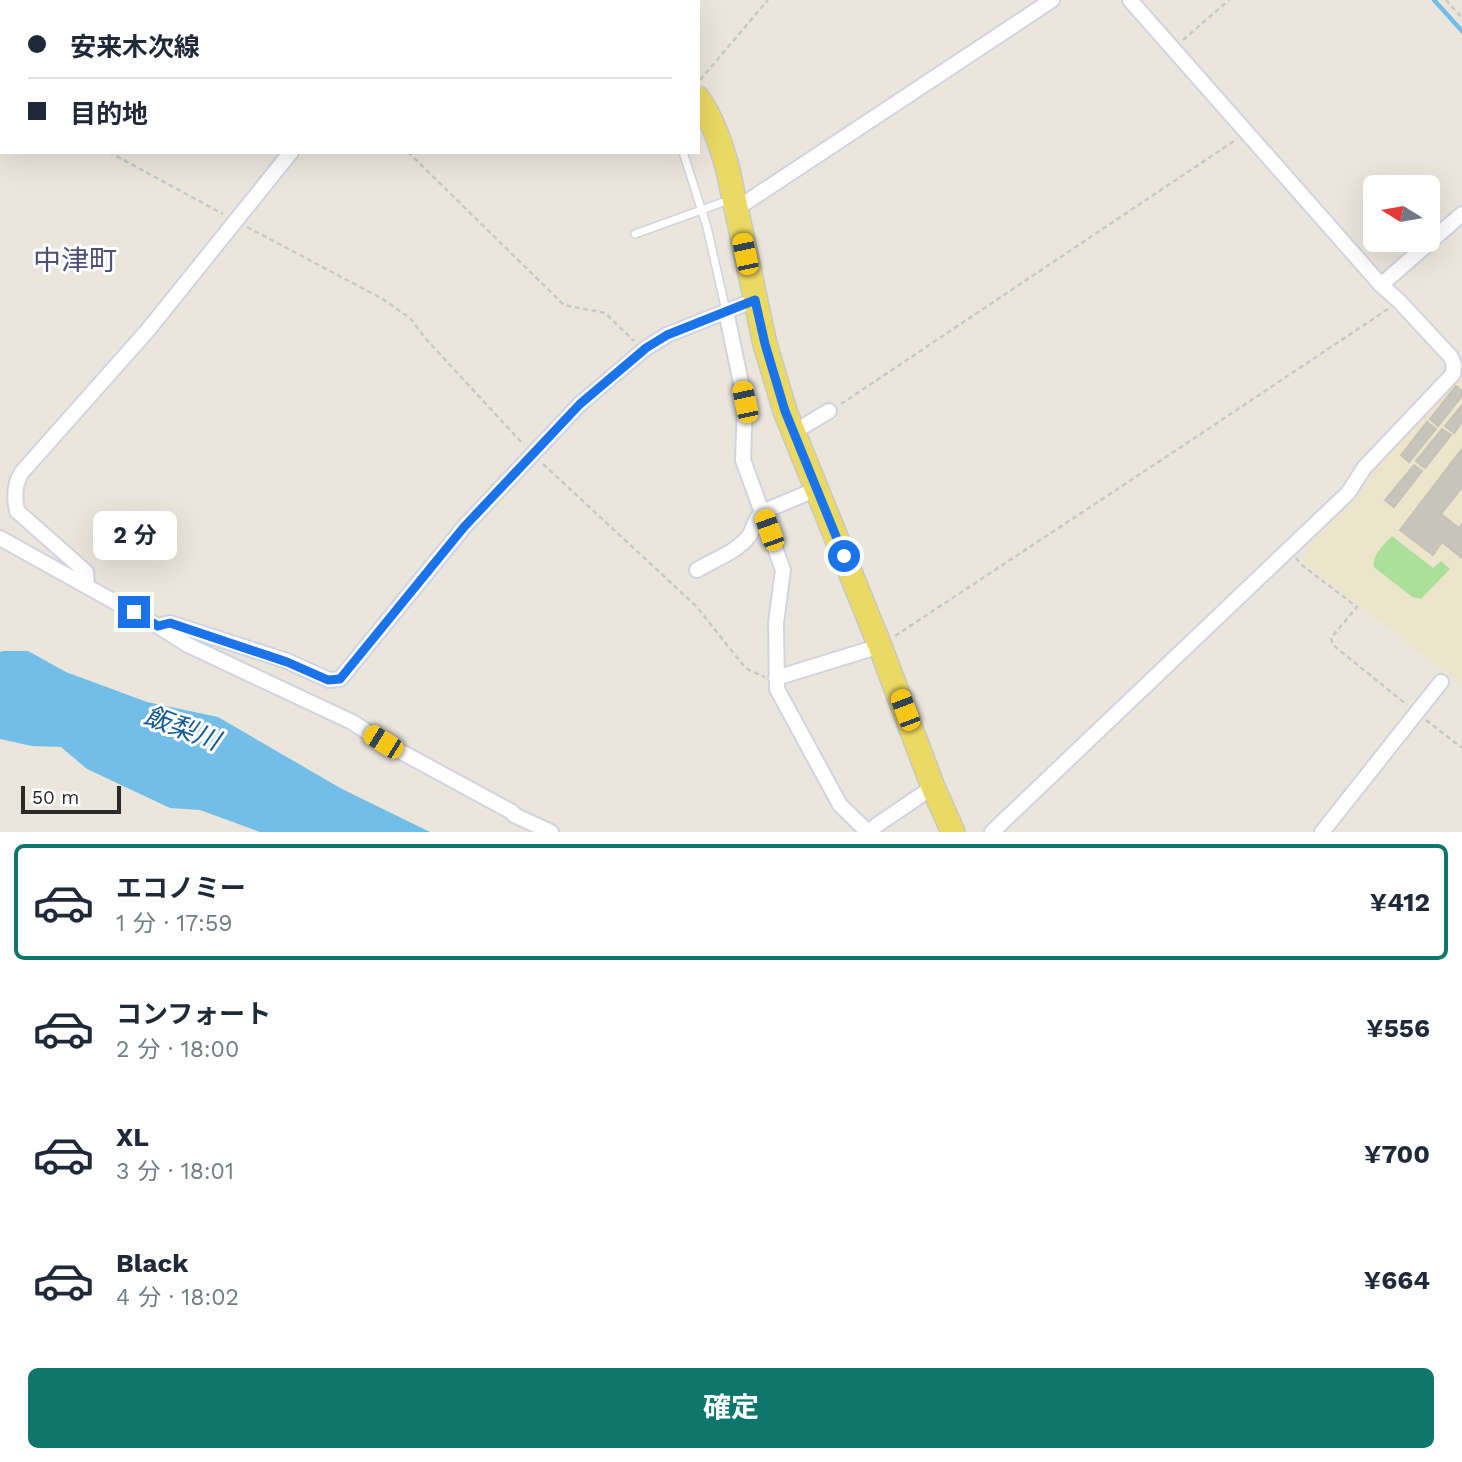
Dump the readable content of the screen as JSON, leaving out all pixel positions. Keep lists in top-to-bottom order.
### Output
{
  "districts": ["中津町"],
  "water": ["飯梨川"],
  "scale_bar": "50 m",
  "north": "left",
  "page": {
    "banner": ["安来木次線", "目的地"],
    "bubble": "2 分",
    "scale": "50 m",
    "list": [
      {
        "name": "エコノミー",
        "note": "1 分 · 17:59",
        "value": "¥412"
      },
      {
        "name": "コンフォート",
        "note": "2 分 · 18:00",
        "value": "¥556"
      },
      {
        "name": "XL",
        "note": "3 分 · 18:01",
        "value": "¥700"
      },
      {
        "name": "Black",
        "note": "4 分 · 18:02",
        "value": "¥664"
      }
    ],
    "buttons": "確定"
  }
}
